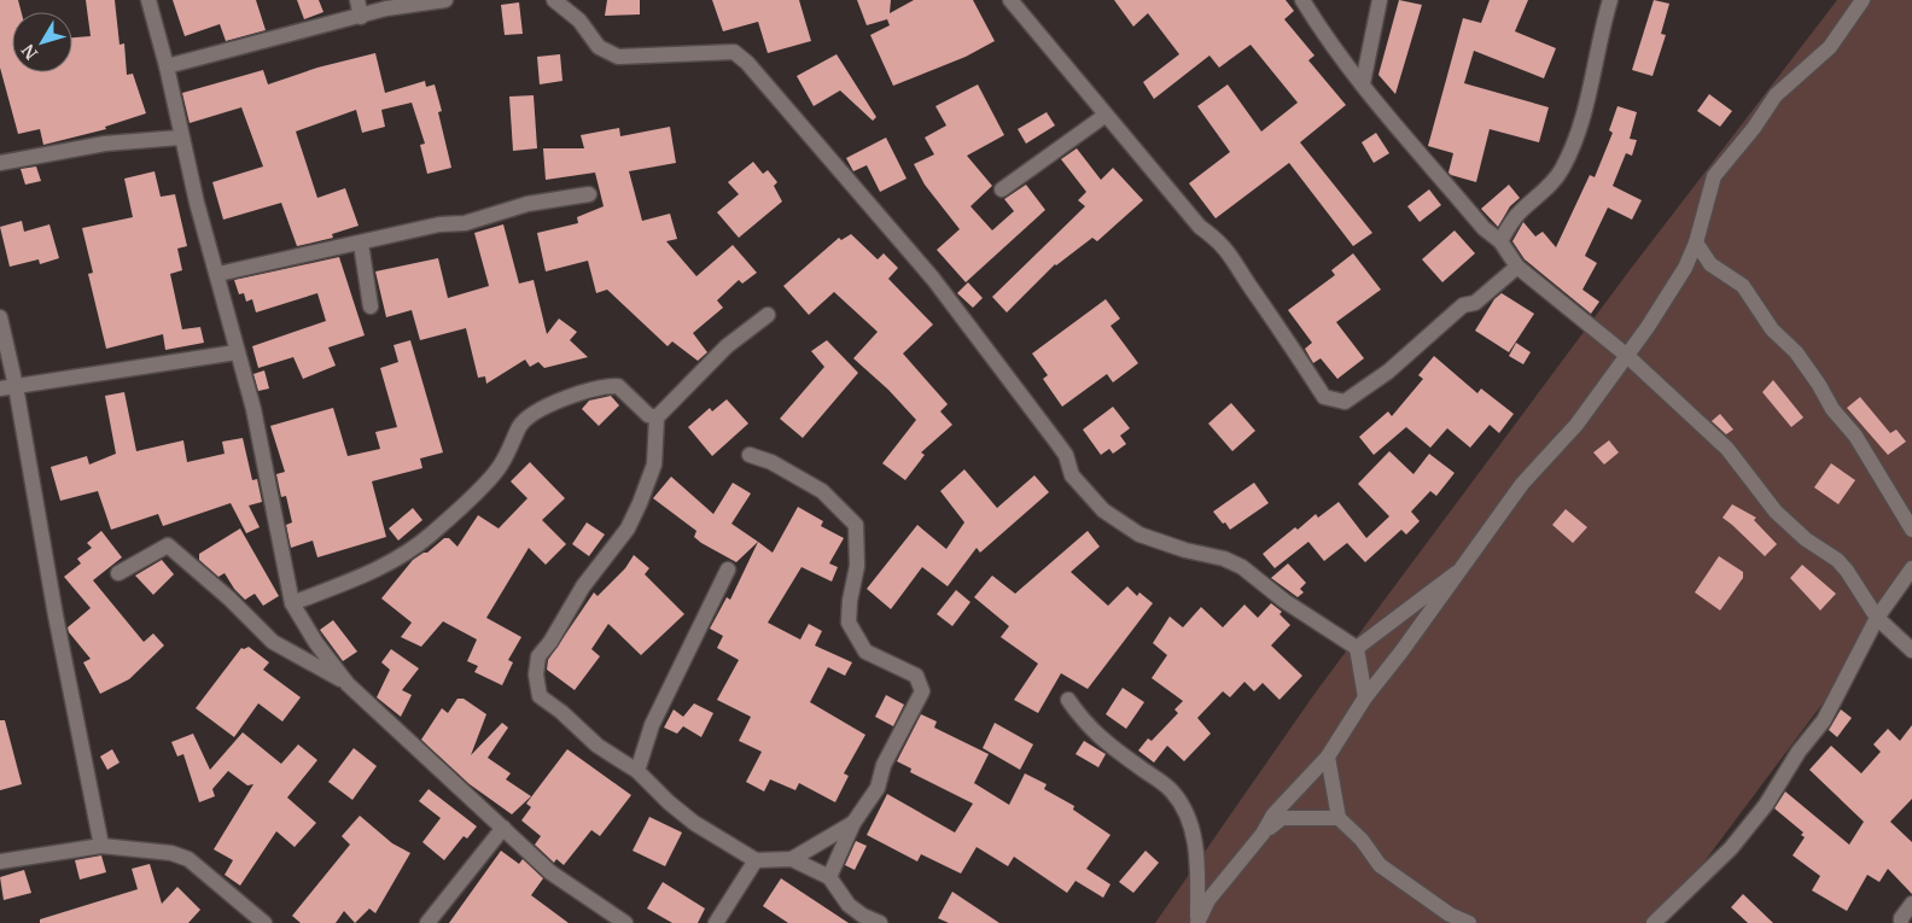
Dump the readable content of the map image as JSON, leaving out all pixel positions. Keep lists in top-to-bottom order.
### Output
{
  "north": "bottom left"
}
